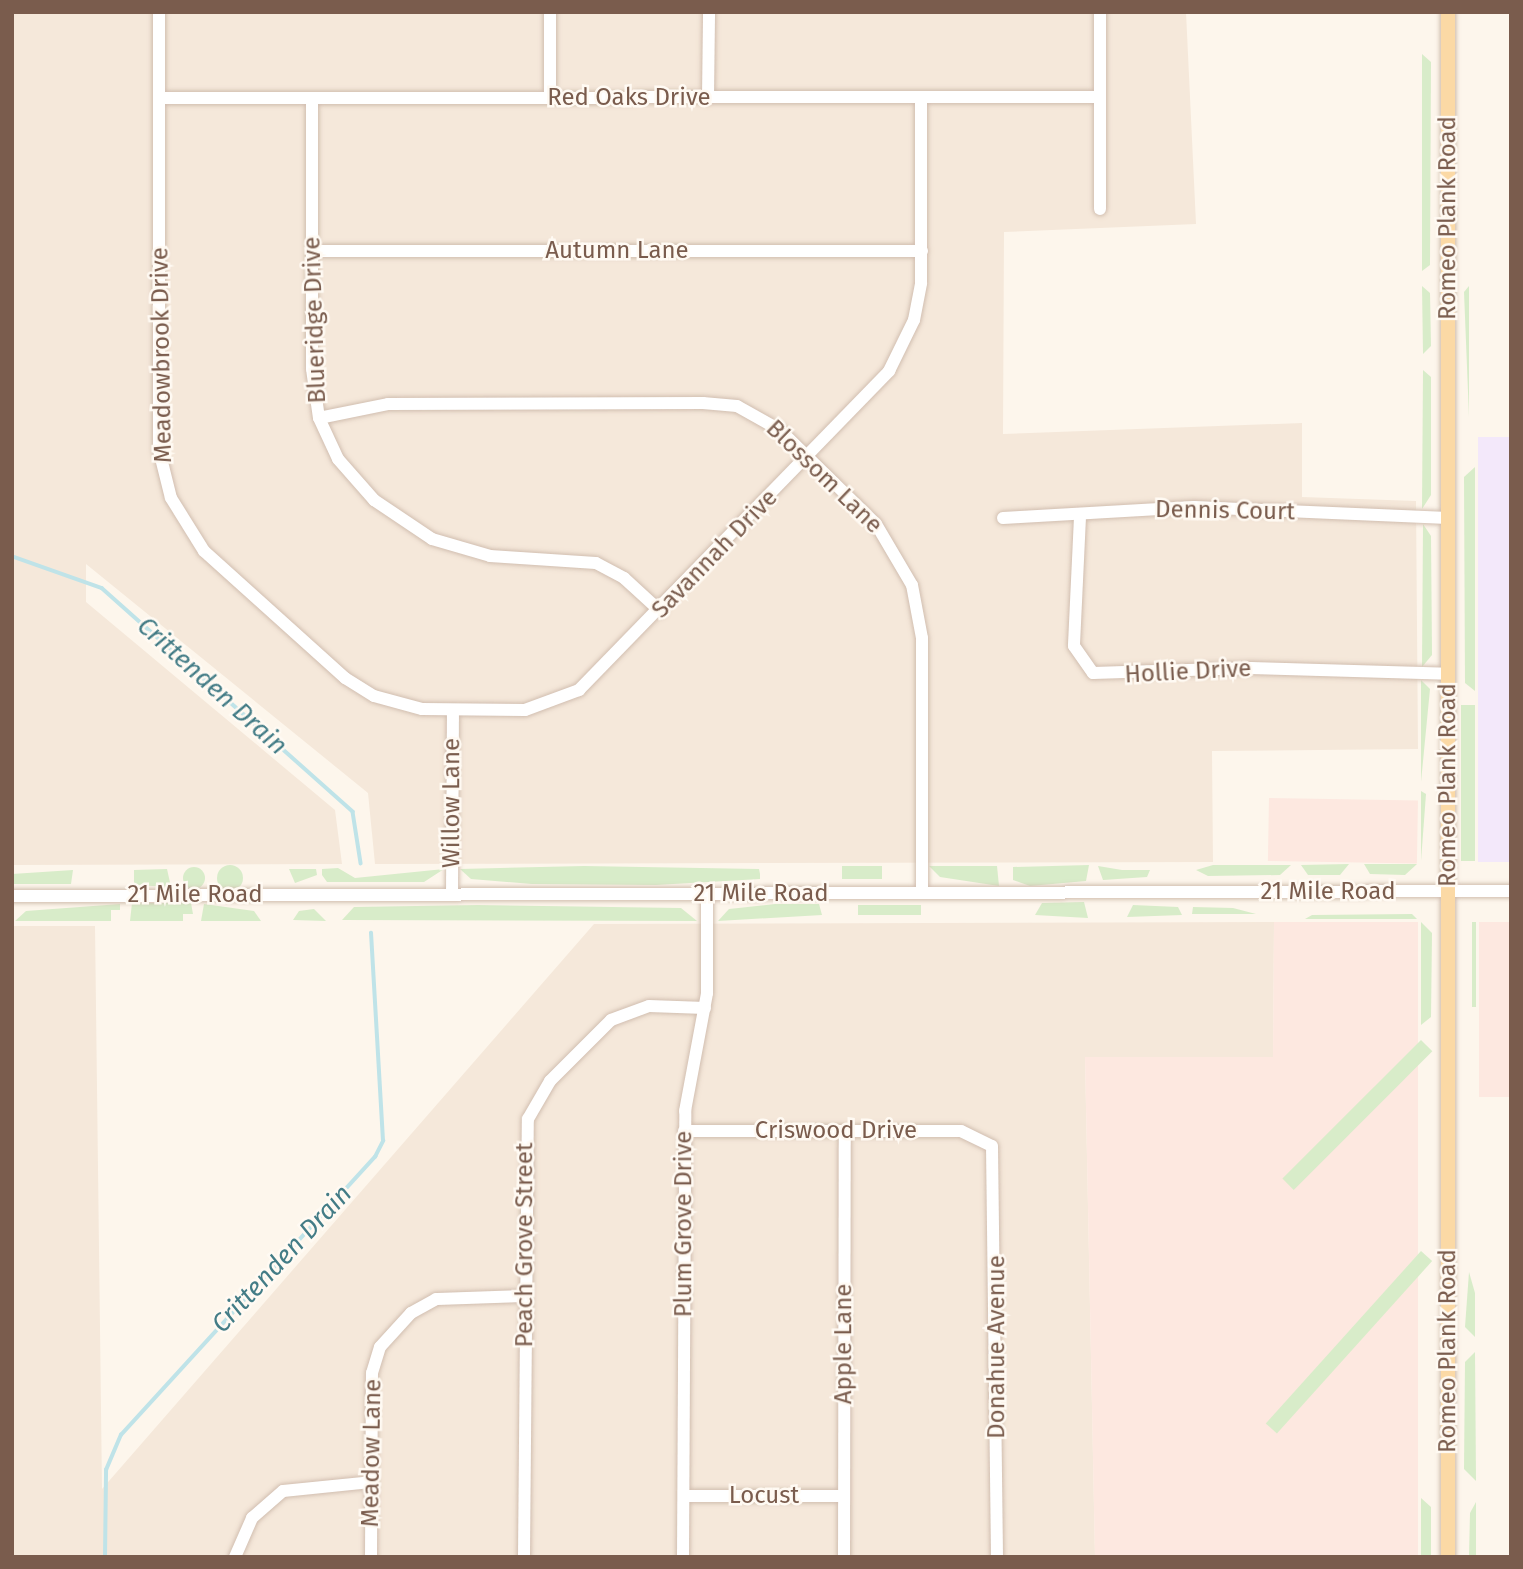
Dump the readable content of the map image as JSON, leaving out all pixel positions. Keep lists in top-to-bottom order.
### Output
{
  "streets": {
    "main road": ["Romeo Plank Road"],
    "street": [
      "Red Oaks Drive",
      "Autumn Lane",
      "Blueridge Drive",
      "Meadowbrook Drive",
      "Blossom Lane",
      "Dennis Court",
      "Savannah Drive",
      "Hollie Drive",
      "Willow Lane",
      "21 Mile Road",
      "Criswood Drive",
      "Plum Grove Drive",
      "Peach Grove Street",
      "Apple Lane",
      "Donahue Avenue",
      "Meadow Lane",
      "Locust"
    ]
  },
  "crossings": [
    ["Red Oaks Drive", "Blueridge Drive"],
    ["Red Oaks Drive", "Meadowbrook Drive"],
    ["Red Oaks Drive", "Savannah Drive"],
    ["Romeo Plank Road", "Dennis Court"],
    ["Romeo Plank Road", "Hollie Drive"],
    ["Romeo Plank Road", "21 Mile Road"],
    ["Autumn Lane", "Blueridge Drive"],
    ["Autumn Lane", "Savannah Drive"],
    ["Blueridge Drive", "Blossom Lane"],
    ["Blueridge Drive", "Savannah Drive"],
    ["Meadowbrook Drive", "Savannah Drive"],
    ["Meadowbrook Drive", "Willow Lane"],
    ["Blossom Lane", "Savannah Drive"],
    ["Blossom Lane", "21 Mile Road"],
    ["Dennis Court", "Hollie Drive"],
    ["Savannah Drive", "Willow Lane"],
    ["Willow Lane", "21 Mile Road"],
    ["21 Mile Road", "Plum Grove Drive"],
    ["Criswood Drive", "Plum Grove Drive"],
    ["Criswood Drive", "Apple Lane"],
    ["Criswood Drive", "Donahue Avenue"],
    ["Plum Grove Drive", "Peach Grove Street"],
    ["Plum Grove Drive", "Locust"],
    ["Peach Grove Street", "Meadow Lane"],
    ["Apple Lane", "Locust"]
  ],
  "water": ["Crittenden Drain"]
}
